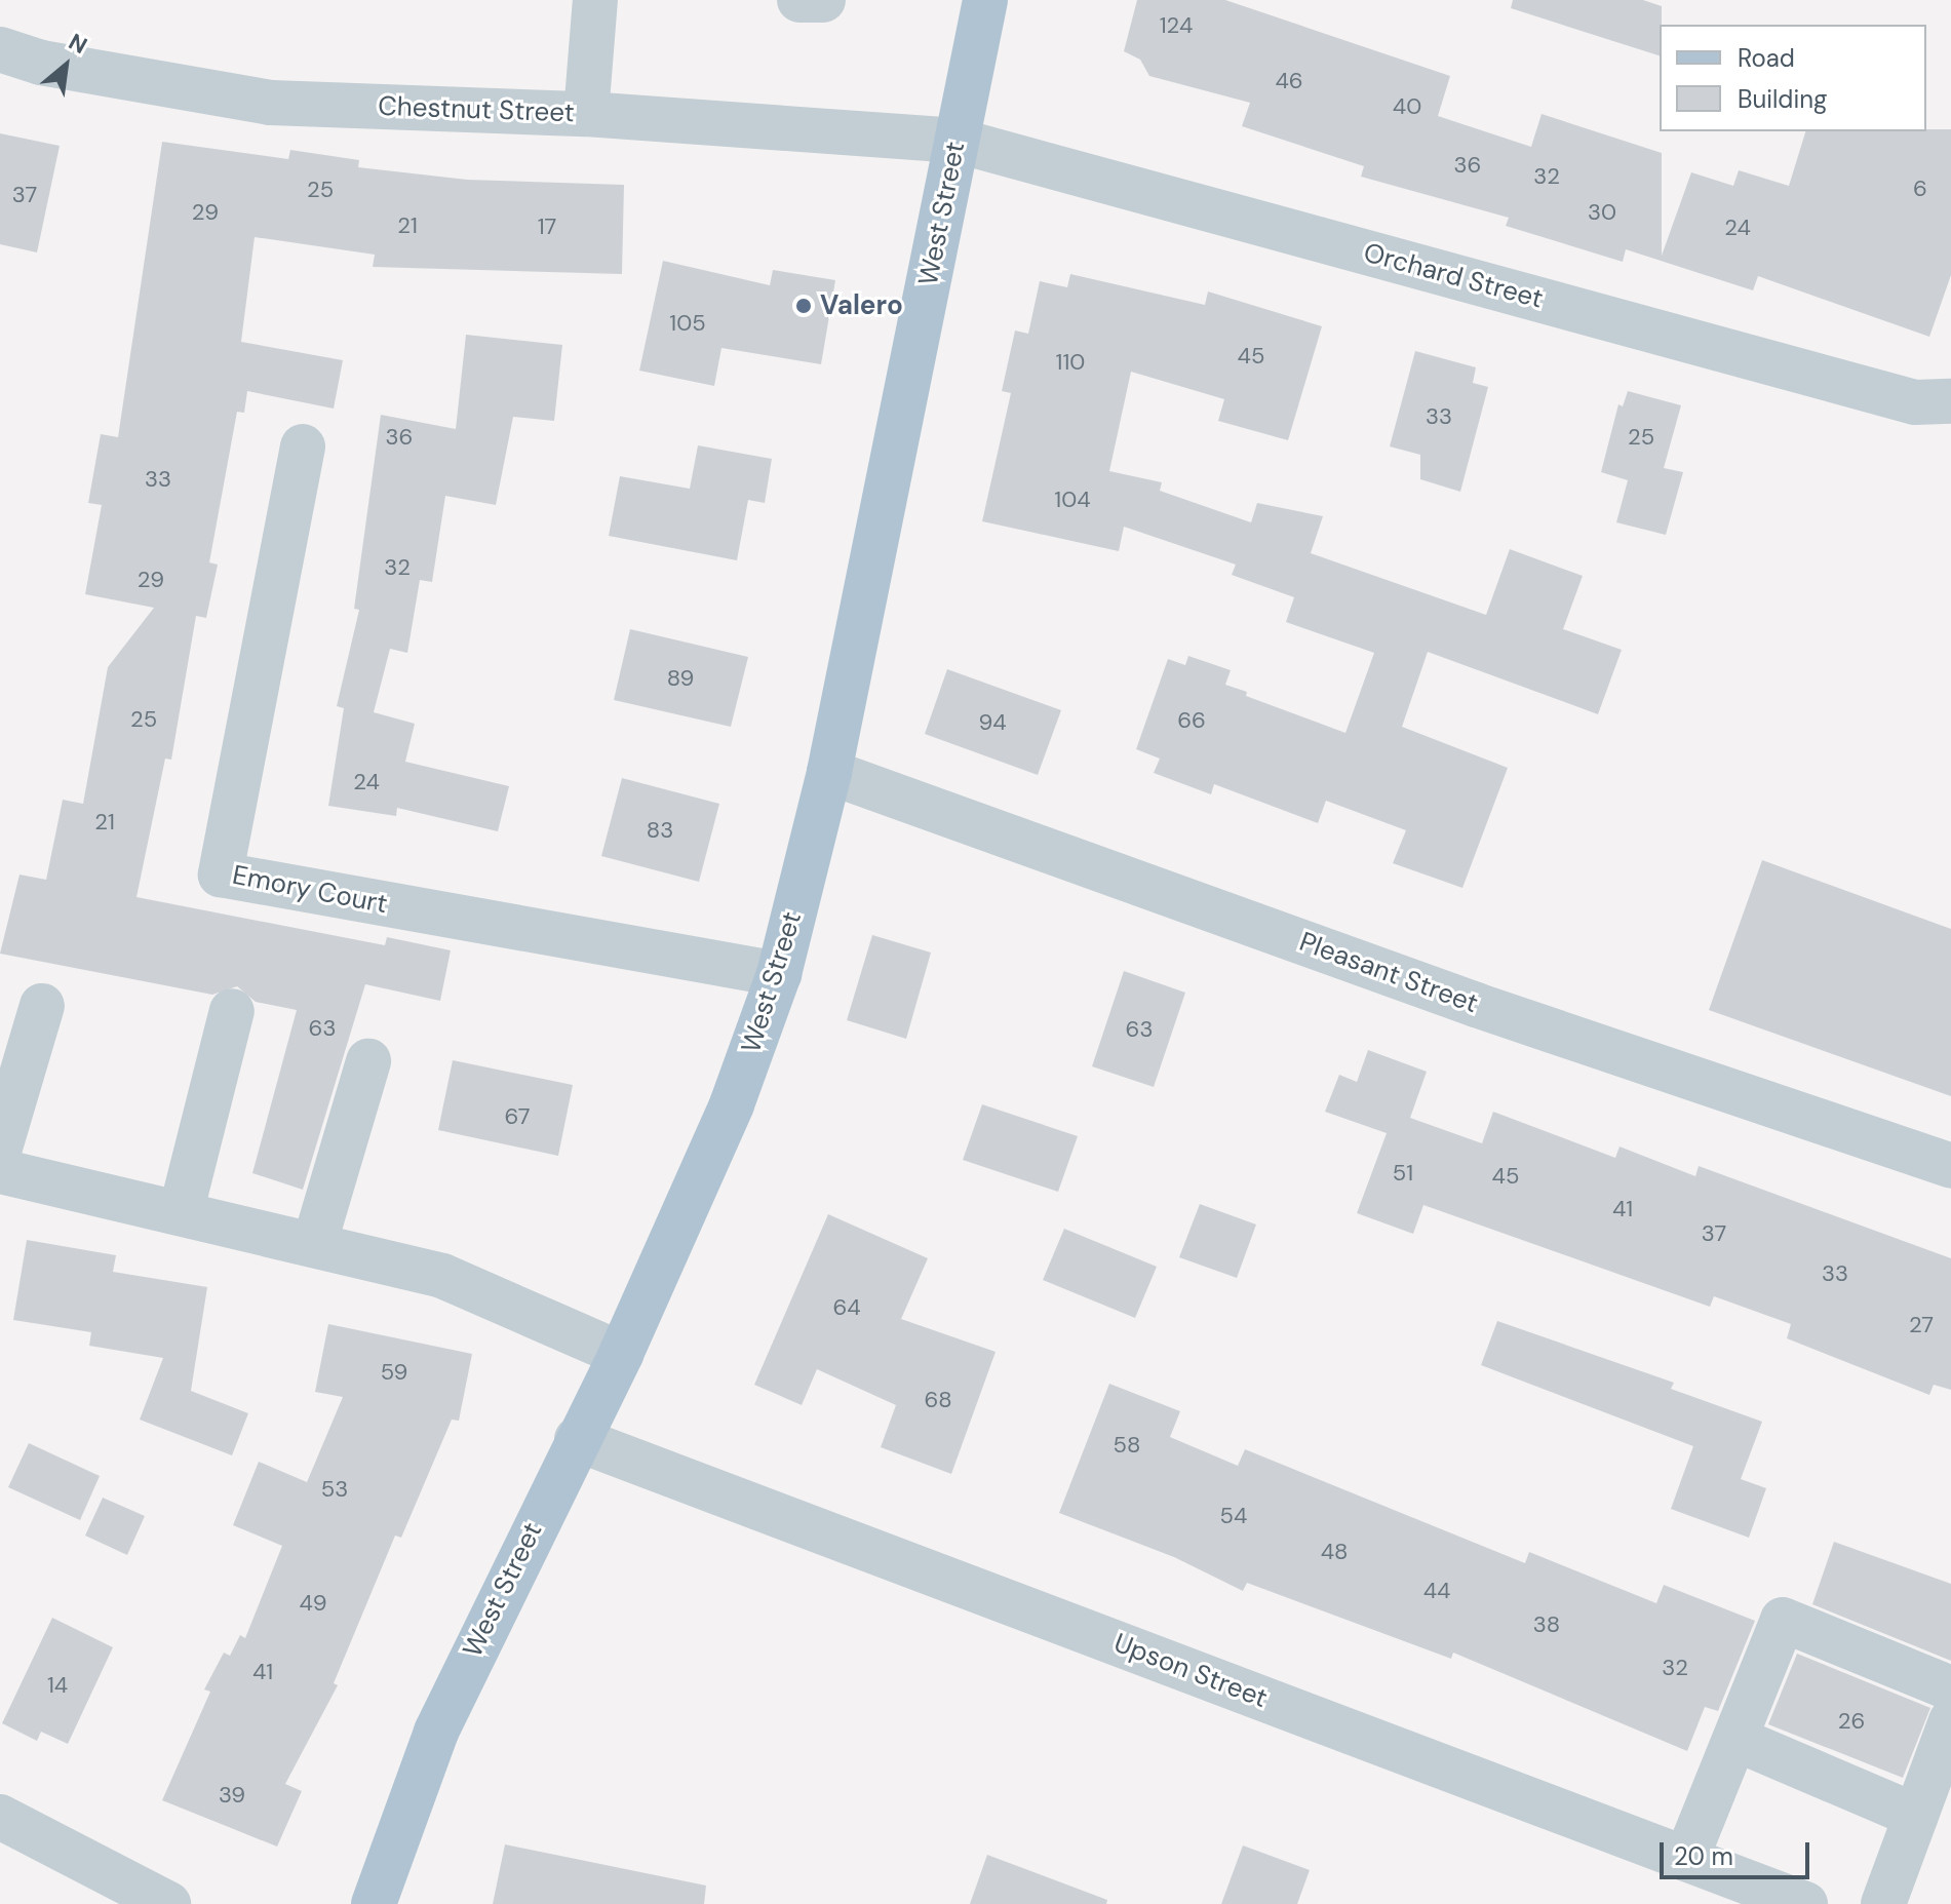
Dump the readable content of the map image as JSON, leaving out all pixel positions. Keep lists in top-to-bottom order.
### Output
{
  "streets": {
    "main road": ["West Street"],
    "street": [
      "Chestnut Street",
      "Orchard Street",
      "Emory Court",
      "Pleasant Street",
      "Upson Street"
    ]
  },
  "crossings": [
    ["Chestnut Street", "West Street"],
    ["Chestnut Street", "Orchard Street"],
    ["West Street", "Orchard Street"],
    ["West Street", "Emory Court"],
    ["West Street", "Pleasant Street"],
    ["West Street", "Upson Street"]
  ],
  "places": ["Valero"],
  "house_numbers": [
    "124",
    "46",
    "40",
    "36",
    "32",
    "6",
    "25",
    "37",
    "29",
    "30",
    "21",
    "17",
    "24",
    "105",
    "45",
    "110",
    "33",
    "36",
    "25",
    "33",
    "104",
    "32",
    "29",
    "89",
    "25",
    "66",
    "94",
    "24",
    "21",
    "83",
    "63",
    "63",
    "67",
    "51",
    "45",
    "41",
    "37",
    "33",
    "64",
    "27",
    "59",
    "68",
    "58",
    "53",
    "54",
    "48",
    "44",
    "49",
    "38",
    "32",
    "41",
    "14",
    "26",
    "39"
  ],
  "legend": ["Road", "Building"],
  "scale_bar": "20 m",
  "north": "top right"
}
